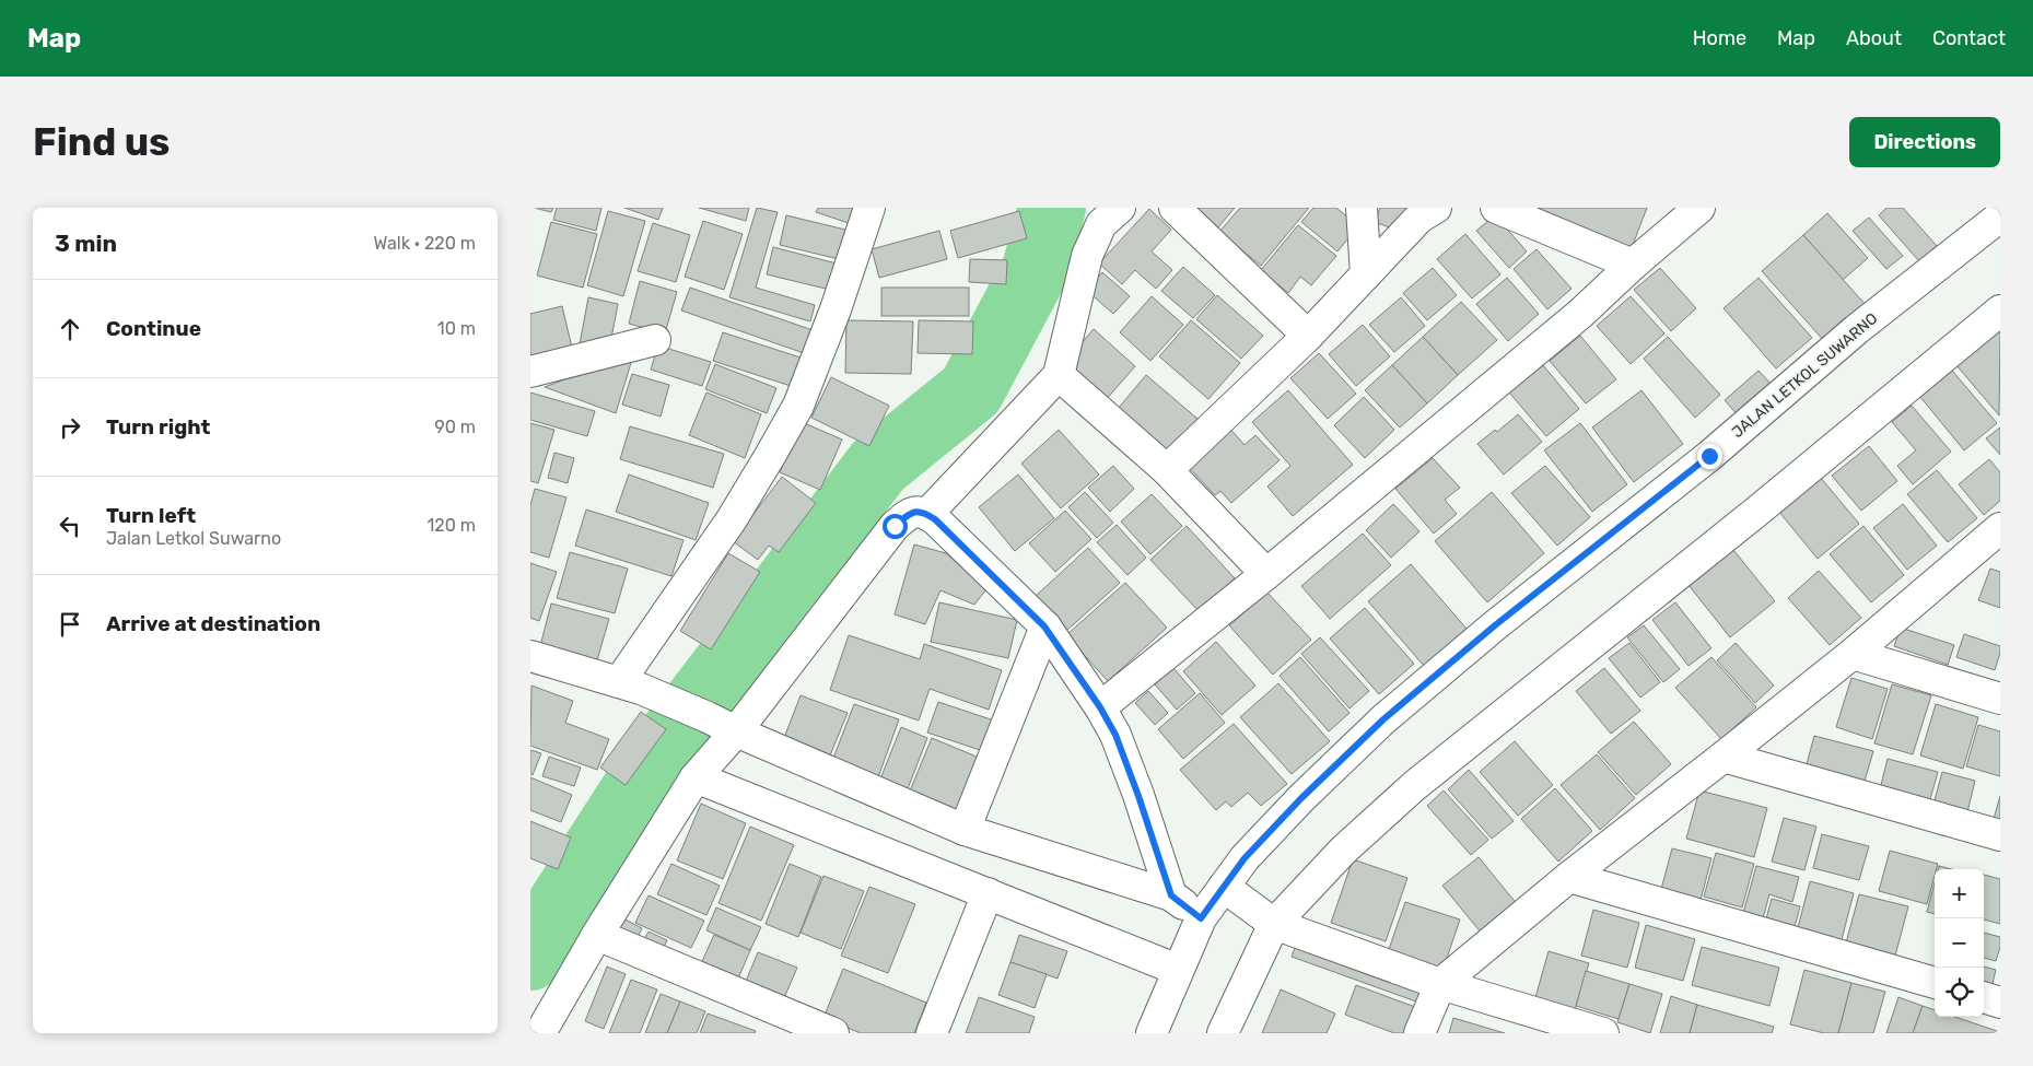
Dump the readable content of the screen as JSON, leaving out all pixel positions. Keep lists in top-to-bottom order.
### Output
{
  "streets": {
    "street": ["JALAN LETKOL SUWARNO"]
  },
  "page": {
    "header": "Map",
    "nav": [
      "Home",
      "Map",
      "About",
      "Contact"
    ],
    "buttons": "Directions",
    "title": "Find us",
    "heading": ["3 min", "Walk · 220 m"],
    "list": [
      ["Continue", "10 m"],
      ["Turn right", "90 m"],
      ["Turn left", "Jalan Letkol Suwarno", "120 m"],
      "Arrive at destination"
    ],
    "map_buttons": ["+", "−"]
  }
}
